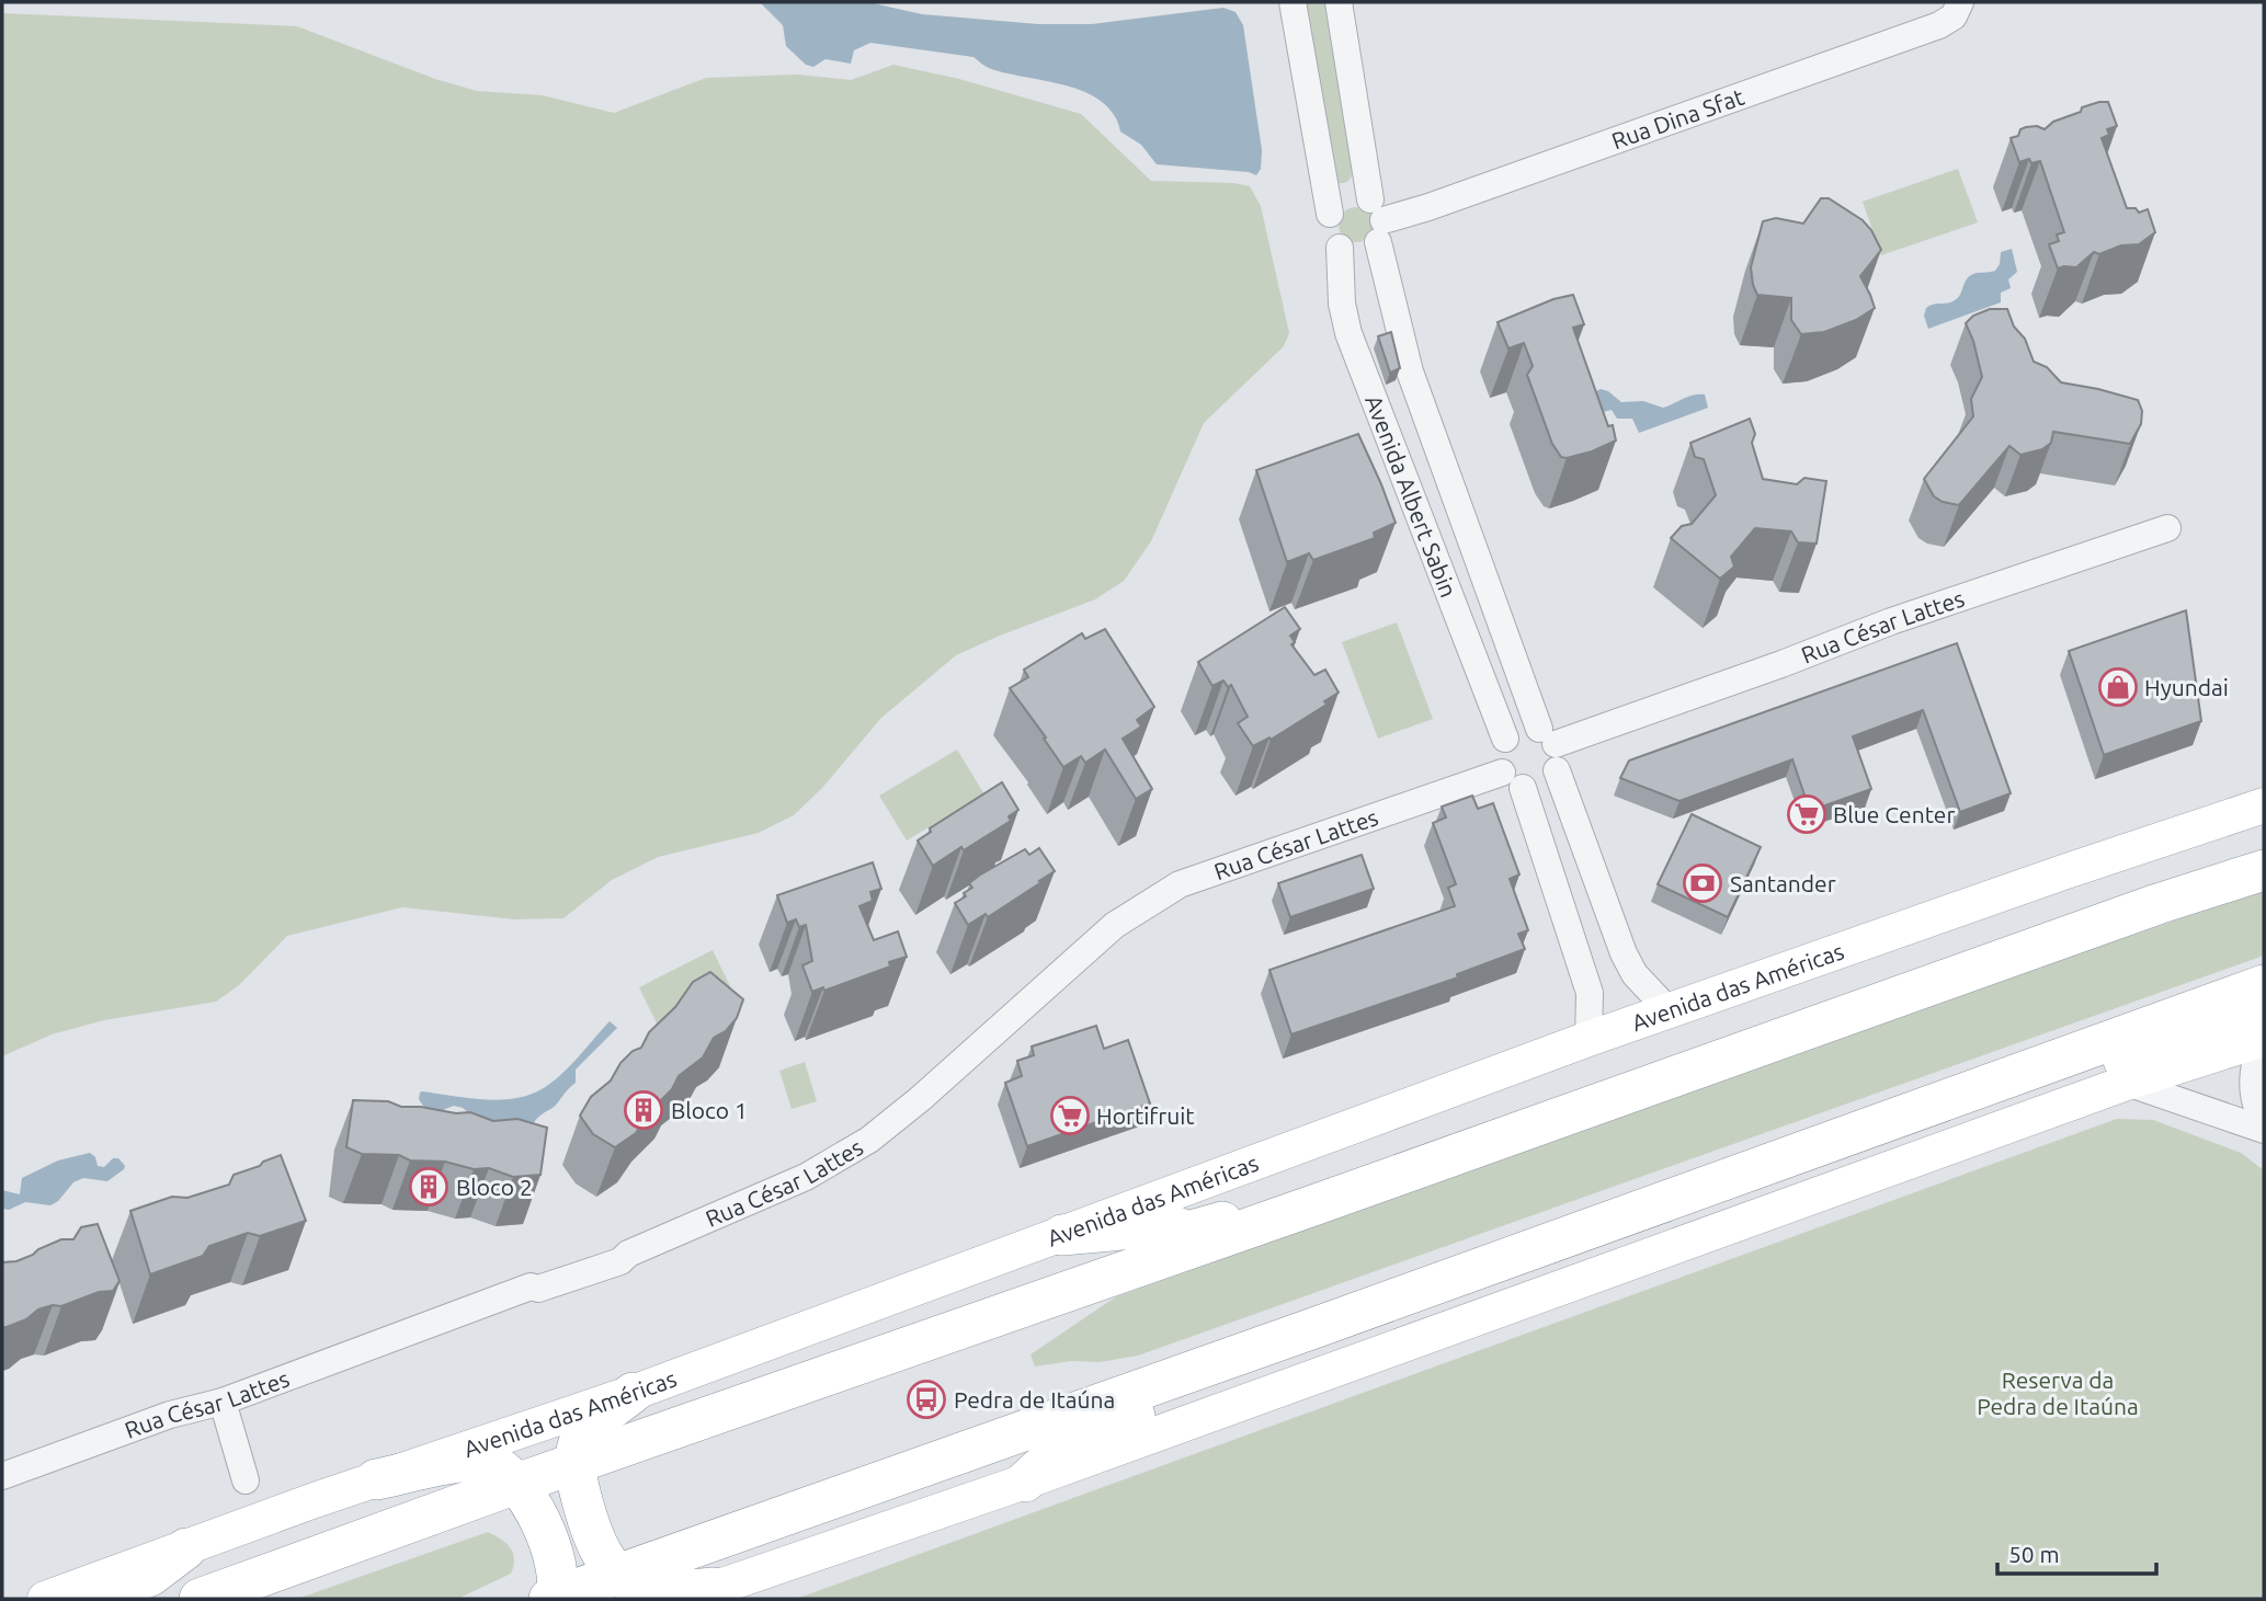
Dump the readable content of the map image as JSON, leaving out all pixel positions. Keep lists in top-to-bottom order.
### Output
{
  "streets": {
    "main road": ["Avenida das Américas"],
    "street": ["Rua Dina Sfat", "Avenida Albert Sabin", "Rua César Lattes"]
  },
  "crossings": [
    ["Rua Dina Sfat", "Avenida Albert Sabin"],
    ["Avenida Albert Sabin", "Rua César Lattes"],
    ["Avenida Albert Sabin", "Avenida das Américas"]
  ],
  "parks": ["Reserva da Pedra de Itaúna"],
  "places": {
    "shop": ["Hyundai"],
    "supermarket": ["Blue Center", "Hortifruit"],
    "bank": ["Santander"],
    "building": ["Bloco 1", "Bloco 2"],
    "bus stop": ["Pedra de Itaúna"]
  },
  "scale_bar": "50 m"
}
